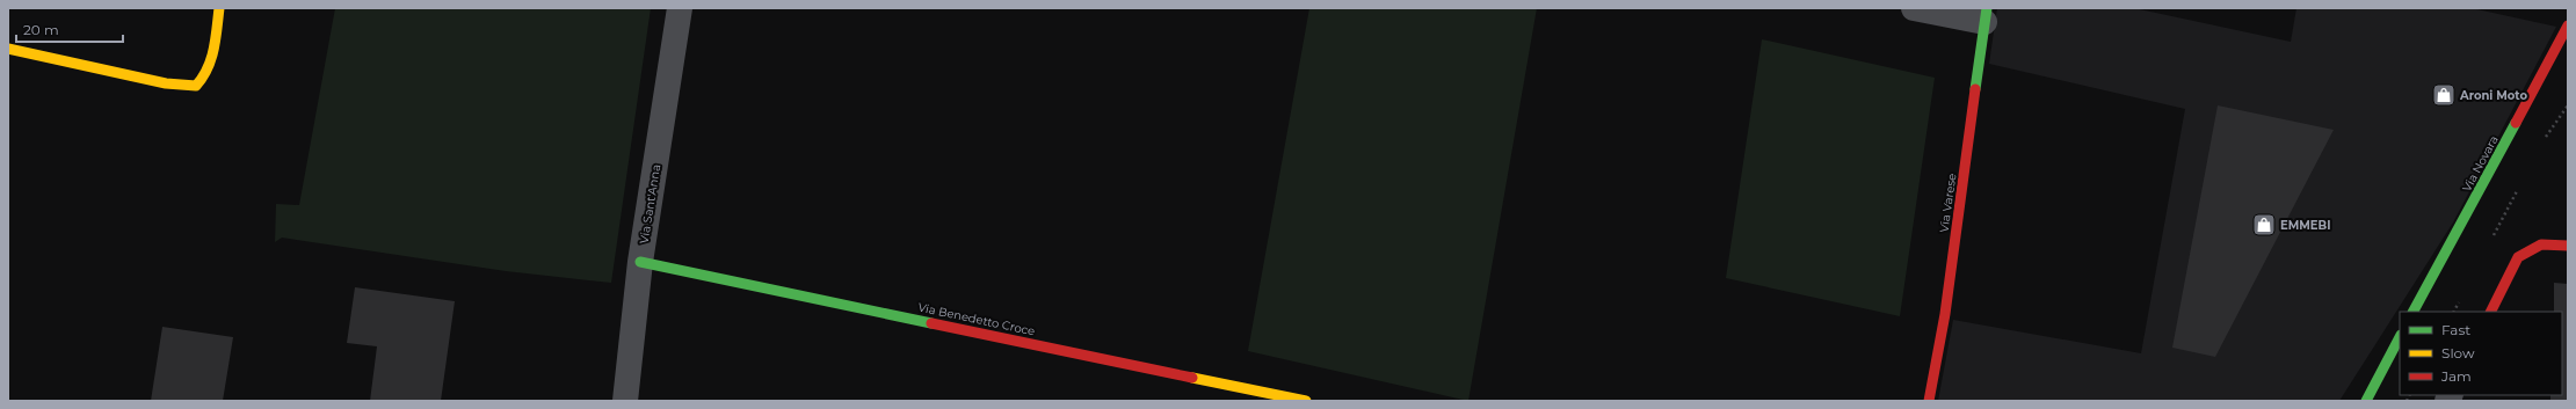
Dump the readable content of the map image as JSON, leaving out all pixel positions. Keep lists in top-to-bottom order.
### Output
{
  "streets": {
    "street": [
      "Via Novara",
      "Via Varese",
      "Via Sant'Anna",
      "Via Benedetto Croce"
    ]
  },
  "crossings": [
    ["Via Sant'Anna", "Via Benedetto Croce"]
  ],
  "places": {
    "shop": ["Aroni Moto", "EMMEBI"]
  },
  "legend": ["Fast", "Slow", "Jam"],
  "scale_bar": "20 m"
}
